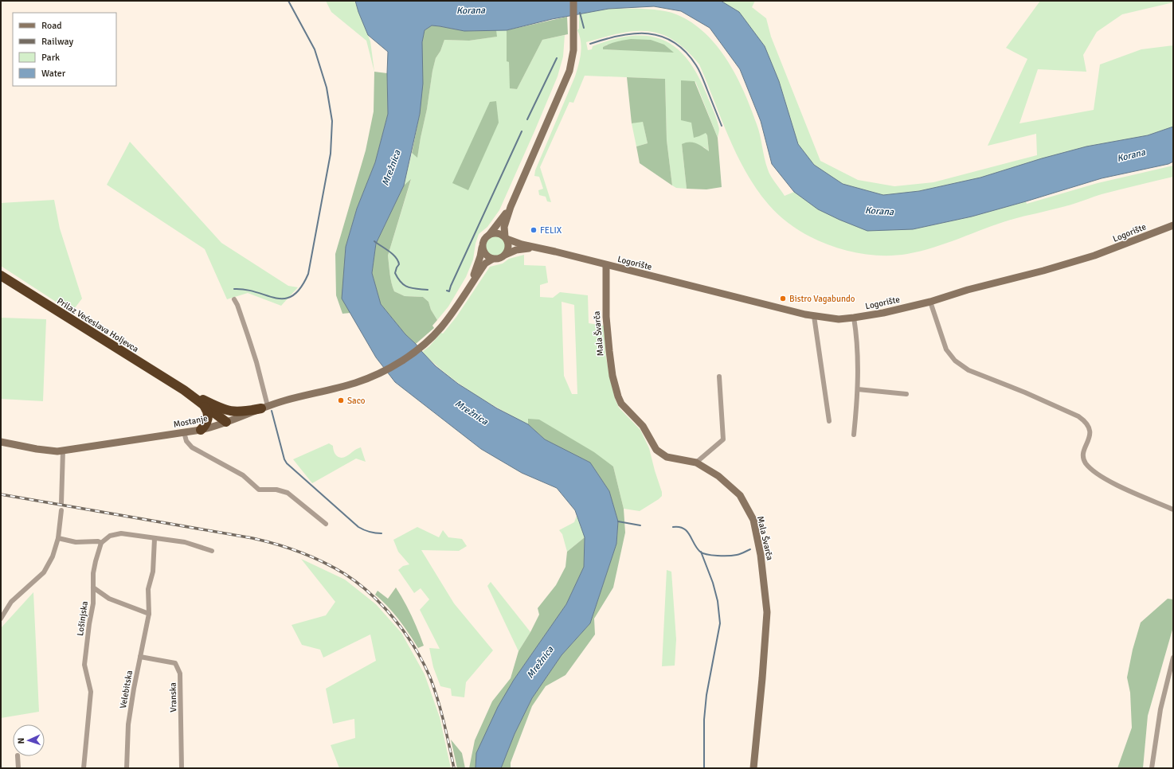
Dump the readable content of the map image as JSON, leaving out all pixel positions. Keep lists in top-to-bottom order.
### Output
{
  "streets": {
    "highway": ["Prilaz Većeslava Holjevca"],
    "main road": ["Logorište", "Mala Švarča", "Mostanje"],
    "street": ["Lošinjska", "Velebitska", "Vranska"]
  },
  "crossings": [
    ["Logorište", "Mala Švarča"],
    ["Prilaz Većeslava Holjevca", "Mostanje"],
    ["Velebitska", "Vranska"]
  ],
  "water": ["Korana", "Mrežnica"],
  "places": ["FELIX", "Bistro Vagabundo", "Saco"],
  "legend": [
    "Road",
    "Railway",
    "Park",
    "Water"
  ],
  "north": "left"
}
